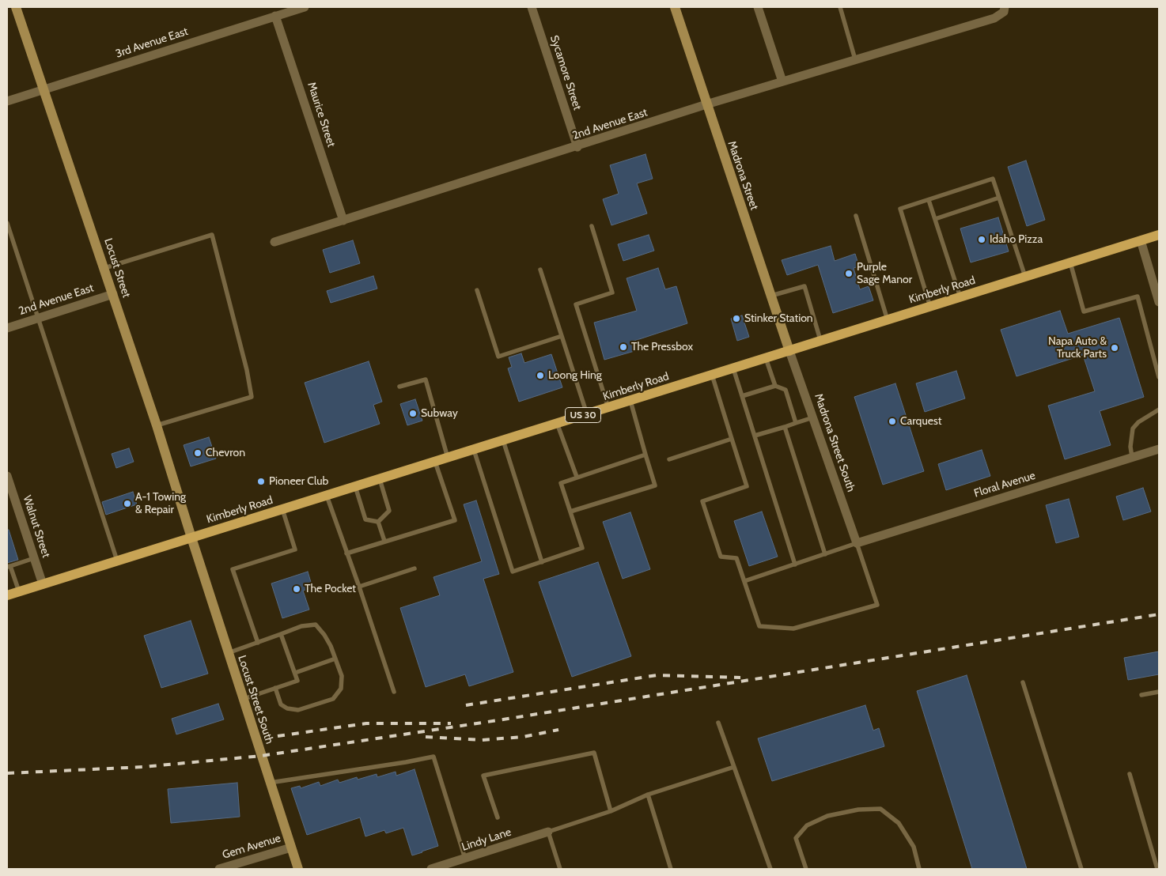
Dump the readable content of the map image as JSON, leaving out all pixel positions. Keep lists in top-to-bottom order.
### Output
{
  "streets": {
    "main road": ["Kimberly Road", "US 30"],
    "street": [
      "3rd Avenue East",
      "Sycamore Street",
      "Maurice Street",
      "2nd Avenue East",
      "Madrona Street",
      "Locust Street",
      "Madrona Street South",
      "Floral Avenue",
      "Walnut Street",
      "Locust Street South",
      "Lindy Lane",
      "Gem Avenue"
    ]
  },
  "crossings": [
    ["3rd Avenue East", "Maurice Street"],
    ["3rd Avenue East", "Locust Street"],
    ["Sycamore Street", "2nd Avenue East"],
    ["Maurice Street", "2nd Avenue East"],
    ["2nd Avenue East", "Madrona Street"],
    ["2nd Avenue East", "Locust Street"],
    ["Madrona Street", "Kimberly Road"],
    ["Madrona Street", "Madrona Street South"],
    ["Locust Street", "Kimberly Road"],
    ["Locust Street", "Locust Street South"],
    ["Kimberly Road", "Madrona Street South"],
    ["Kimberly Road", "Walnut Street"],
    ["Kimberly Road", "Locust Street South"],
    ["Madrona Street South", "Floral Avenue"],
    ["Locust Street South", "Gem Avenue"]
  ],
  "places": [
    "Idaho Pizza",
    "Purple Sage Manor",
    "Stinker Station",
    "The Pressbox",
    "Napa Auto & Truck Parts",
    "Loong Hing",
    "Subway",
    "Carquest",
    "Chevron",
    "Pioneer Club",
    "A-1 Towing & Repair",
    "The Pocket"
  ]
}
